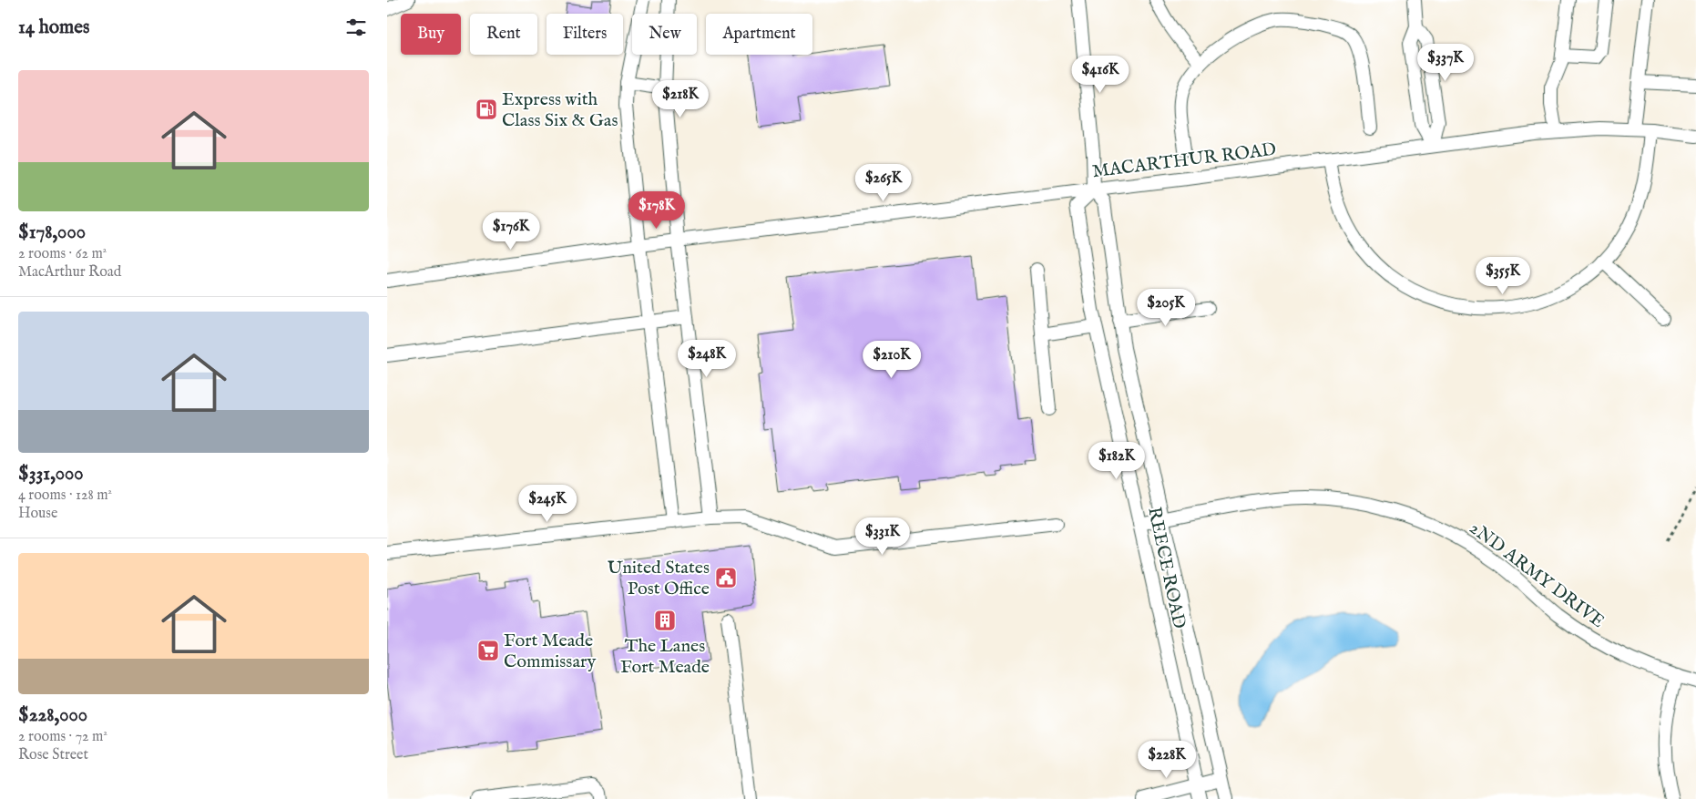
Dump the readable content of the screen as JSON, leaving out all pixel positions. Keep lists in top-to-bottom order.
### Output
{
  "streets": {
    "street": ["MACARTHUR ROAD", "REECE ROAD", "2ND ARMY DRIVE"]
  },
  "crossings": [
    ["MACARTHUR ROAD", "REECE ROAD"],
    ["REECE ROAD", "2ND ARMY DRIVE"]
  ],
  "places": {
    "fuel station": ["Express with Class Six & Gas"],
    "public building": ["United States Post Office"],
    "building": ["The Lanes Fort Meade"],
    "supermarket": ["Fort Meade Commissary"]
  },
  "page": {
    "heading": "14 homes",
    "chip": [
      "Buy",
      "Rent",
      "Filters",
      "New",
      "Apartment"
    ],
    "price": [
      "$337K",
      "$416K",
      "$218K",
      "$265K",
      "$178K",
      "$176K",
      "$355K",
      "$205K",
      "$248K",
      "$210K",
      "$182K",
      "$245K",
      "$331K",
      "$228K"
    ],
    "list": [
      {
        "name": "$178,000",
        "note": "2 rooms · 62 m² · MacArthur Road"
      },
      {
        "name": "$331,000",
        "note": "4 rooms · 128 m² · House"
      },
      {
        "name": "$228,000",
        "note": "2 rooms · 72 m² · Rose Street"
      }
    ]
  }
}
